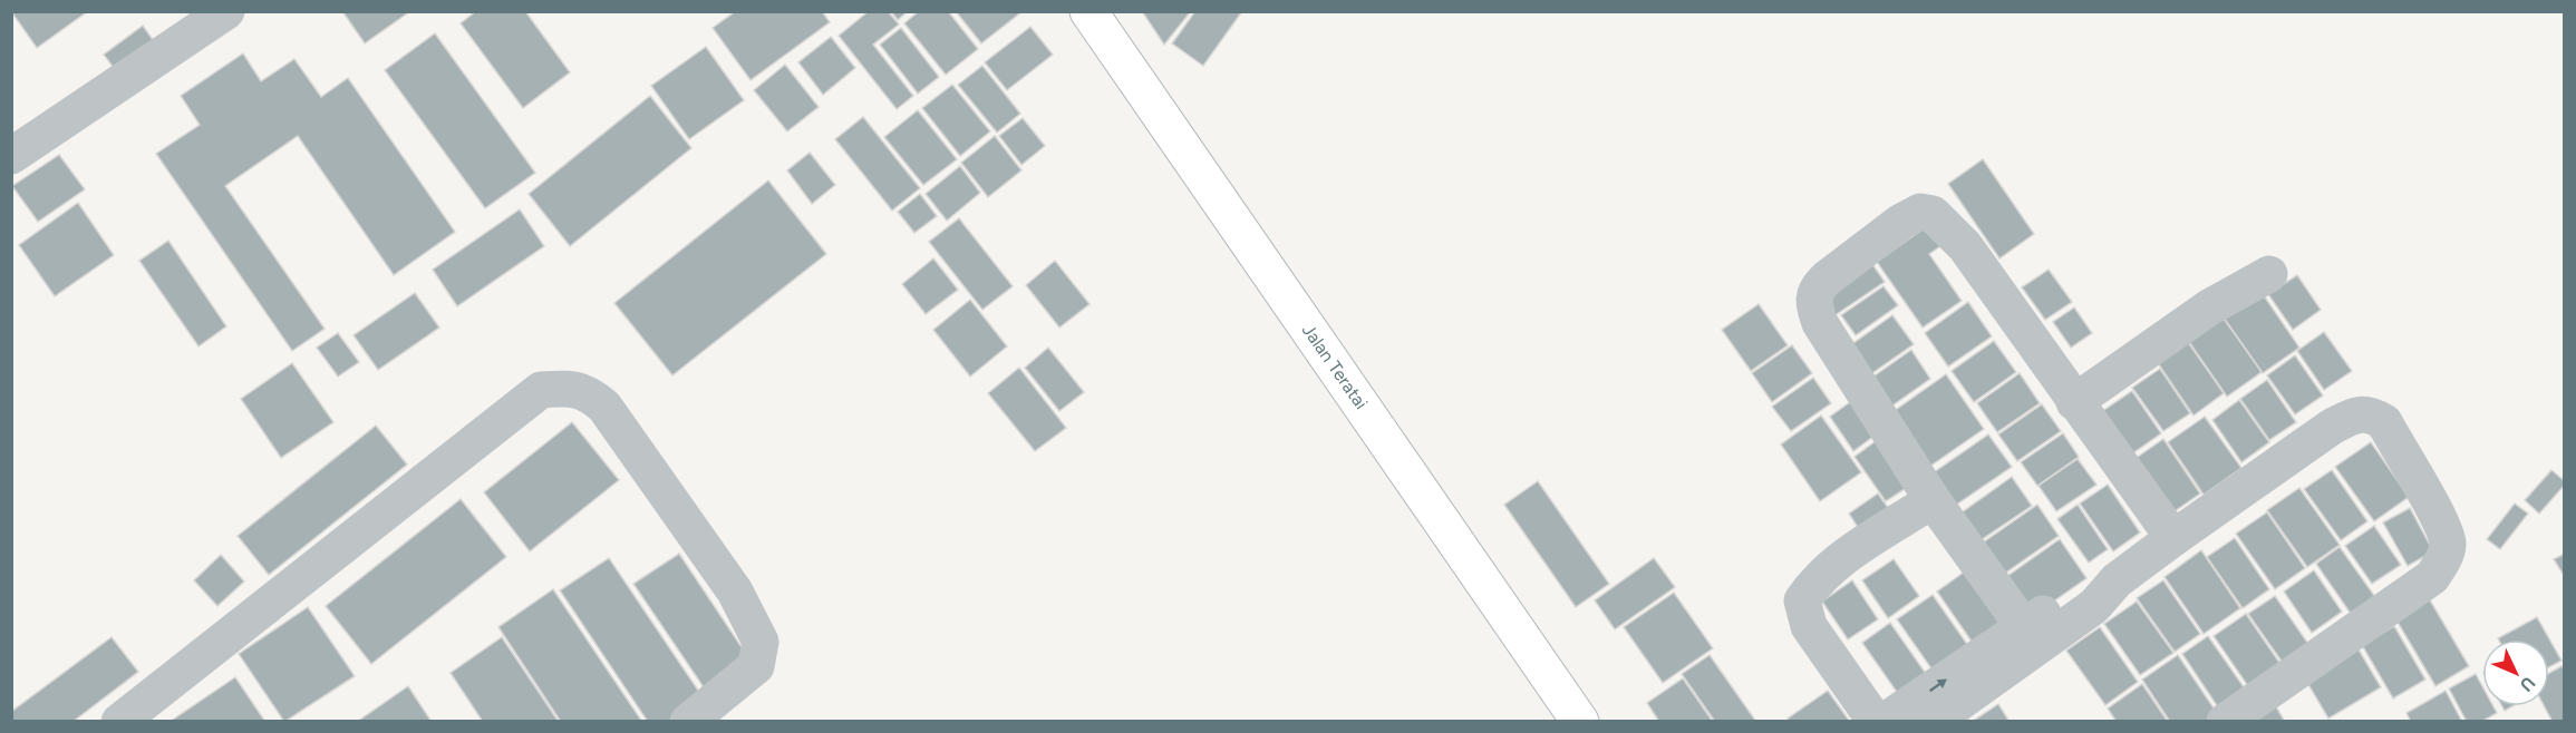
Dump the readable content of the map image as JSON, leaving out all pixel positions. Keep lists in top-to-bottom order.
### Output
{
  "streets": {
    "street": ["Jalan Teratai"]
  },
  "north": "bottom right"
}
